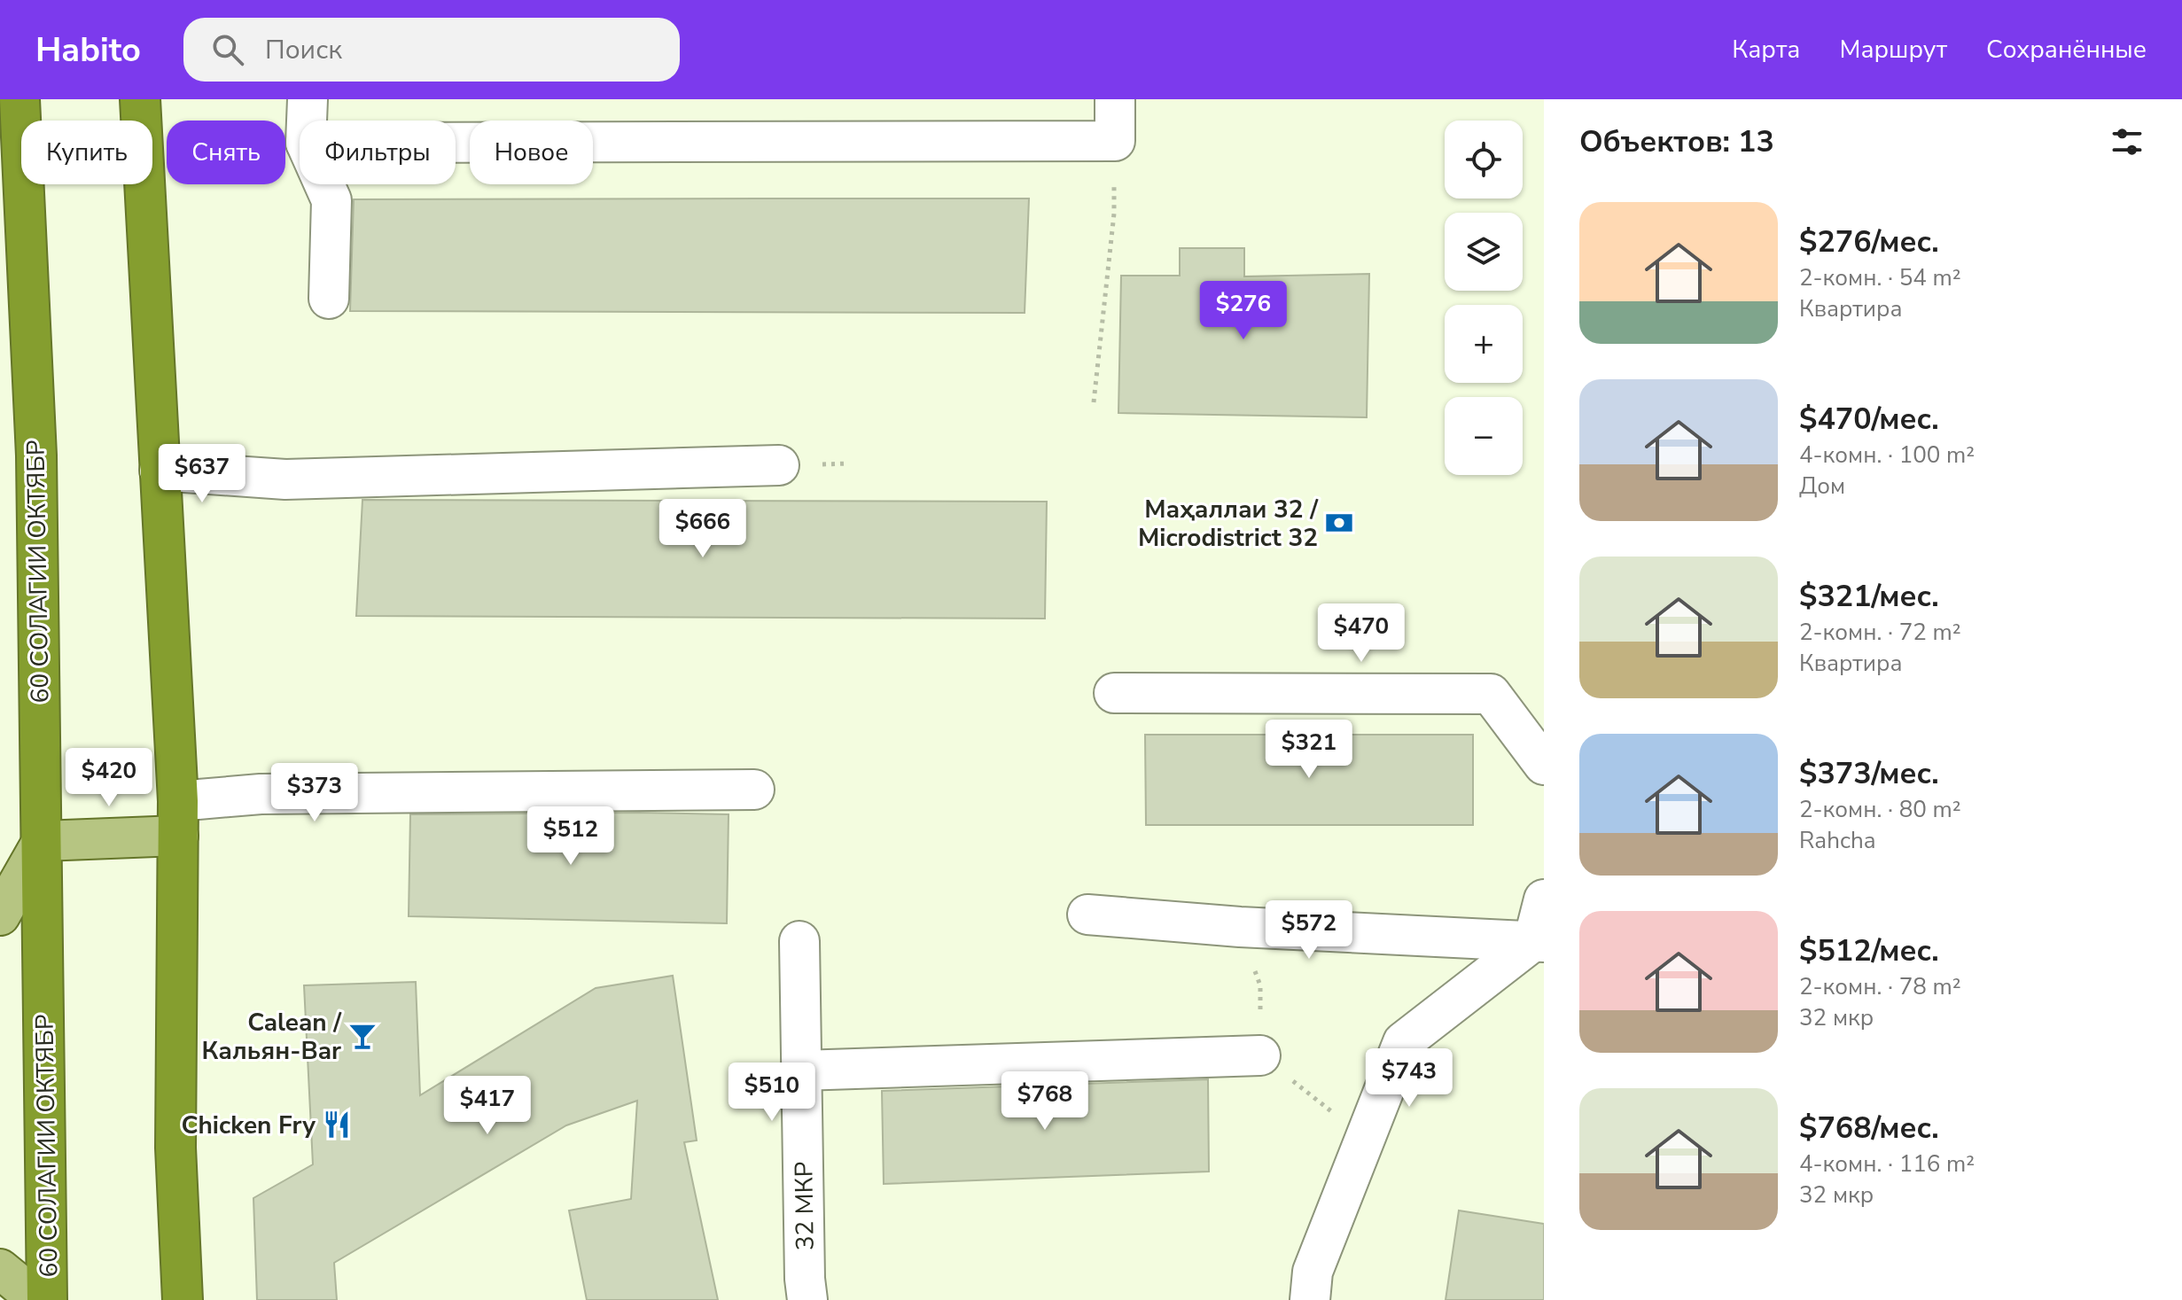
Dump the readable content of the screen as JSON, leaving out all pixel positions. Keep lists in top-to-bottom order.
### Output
{
  "streets": {
    "highway": ["60 СОЛАГИИ ОКТЯБР"],
    "street": ["32 МКР"]
  },
  "places": {
    "bank": ["Маҳаллаи 32 / Microdistrict 32"],
    "bar": ["Calean / Кальян-Bar"],
    "restaurant": ["Chicken Fry"]
  },
  "page": {
    "header": "Habito",
    "search": "Поиск",
    "nav": ["Карта", "Маршрут", "Сохранённые"],
    "heading": "Объектов: 13",
    "map_buttons": ["+", "−"],
    "chip": [
      "Купить",
      "Снять",
      "Фильтры",
      "Новое"
    ],
    "list": [
      {
        "name": "$276/мес.",
        "note": "2-комн. · 54 m² · Квартира"
      },
      {
        "name": "$470/мес.",
        "note": "4-комн. · 100 m² · Дом"
      },
      {
        "name": "$321/мес.",
        "note": "2-комн. · 72 m² · Квартира"
      },
      {
        "name": "$373/мес.",
        "note": "2-комн. · 80 m² · Rahcha"
      },
      {
        "name": "$512/мес.",
        "note": "2-комн. · 78 m² · 32 мкр"
      },
      {
        "name": "$768/мес.",
        "note": "4-комн. · 116 m² · 32 мкр"
      }
    ],
    "price": [
      "$276",
      "$637",
      "$666",
      "$470",
      "$321",
      "$420",
      "$373",
      "$512",
      "$572",
      "$743",
      "$510",
      "$768",
      "$417"
    ]
  }
}
